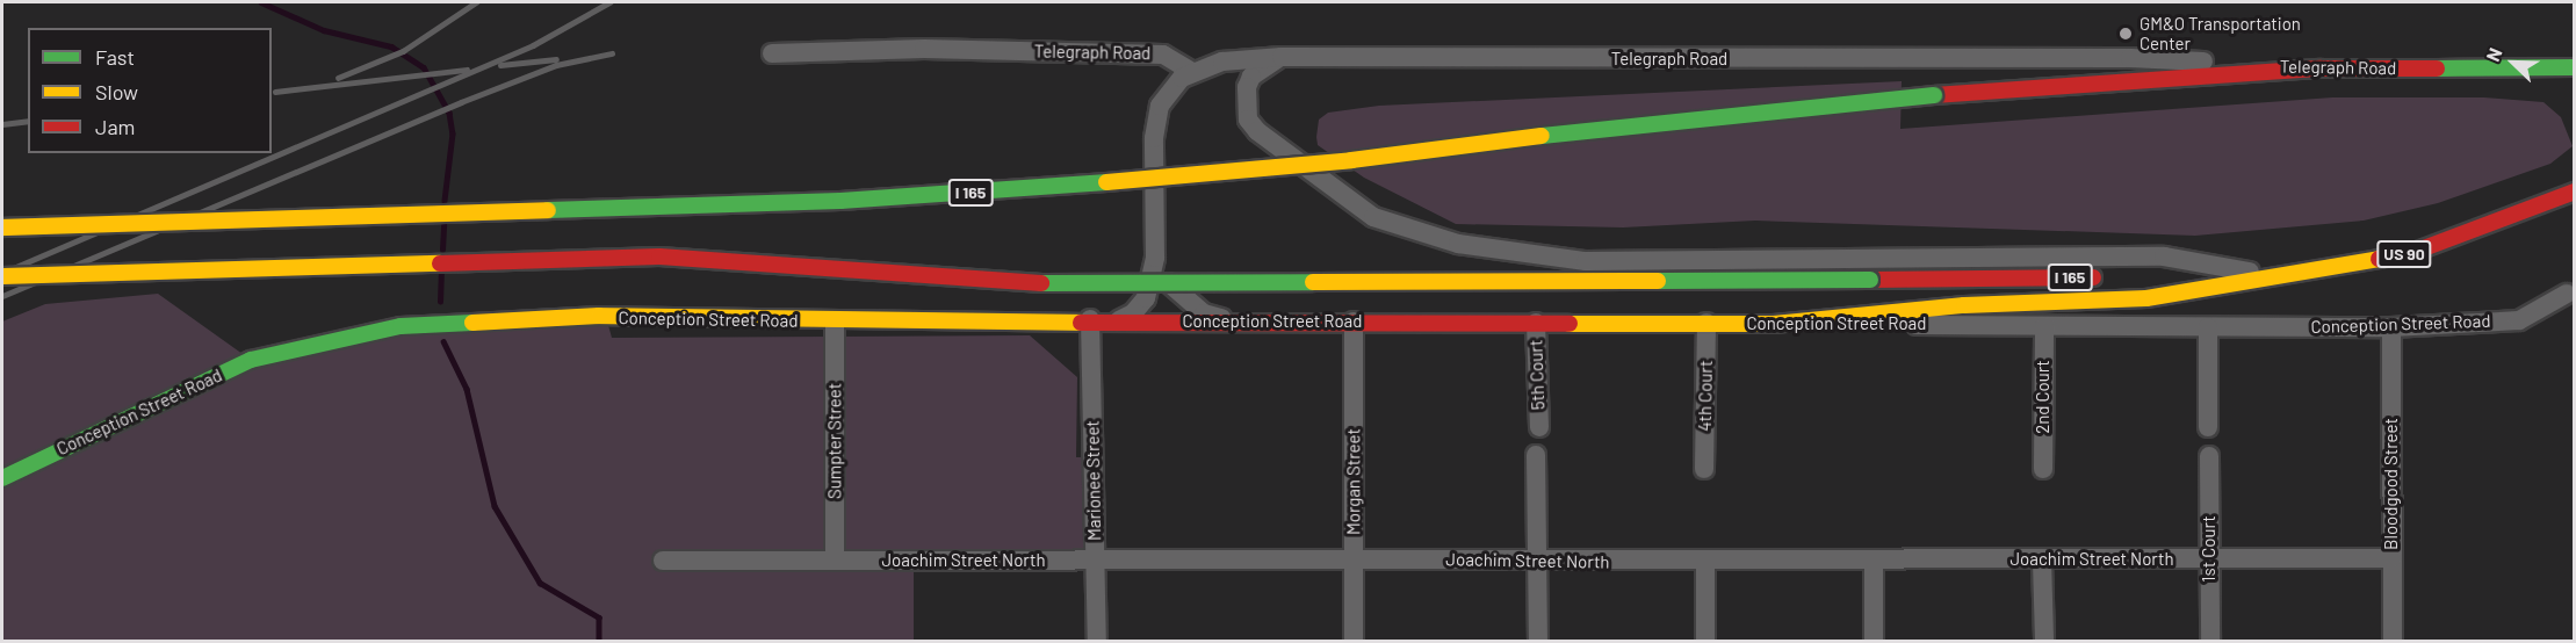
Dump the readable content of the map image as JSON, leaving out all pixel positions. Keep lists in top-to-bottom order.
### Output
{
  "streets": {
    "main road": [
      "Telegraph Road",
      "I 165",
      "US 90",
      "Conception Street Road"
    ],
    "street": [
      "5th Court",
      "4th Court",
      "2nd Court",
      "Sumpter Street",
      "Marionee Street",
      "Morgan Street",
      "Bloodgood Street",
      "1st Court",
      "Joachim Street North"
    ]
  },
  "crossings": [
    ["Telegraph Road", "I 165"],
    ["Conception Street Road", "5th Court"],
    ["Conception Street Road", "4th Court"],
    ["Conception Street Road", "2nd Court"],
    ["Conception Street Road", "Sumpter Street"],
    ["Conception Street Road", "Marionee Street"],
    ["Conception Street Road", "Morgan Street"],
    ["Conception Street Road", "Bloodgood Street"],
    ["Sumpter Street", "Joachim Street North"],
    ["Marionee Street", "Joachim Street North"],
    ["Morgan Street", "Joachim Street North"],
    ["Bloodgood Street", "Joachim Street North"],
    ["1st Court", "Joachim Street North"]
  ],
  "places": ["GM&O Transportation Center"],
  "legend": ["Fast", "Slow", "Jam"],
  "north": "top left"
}
